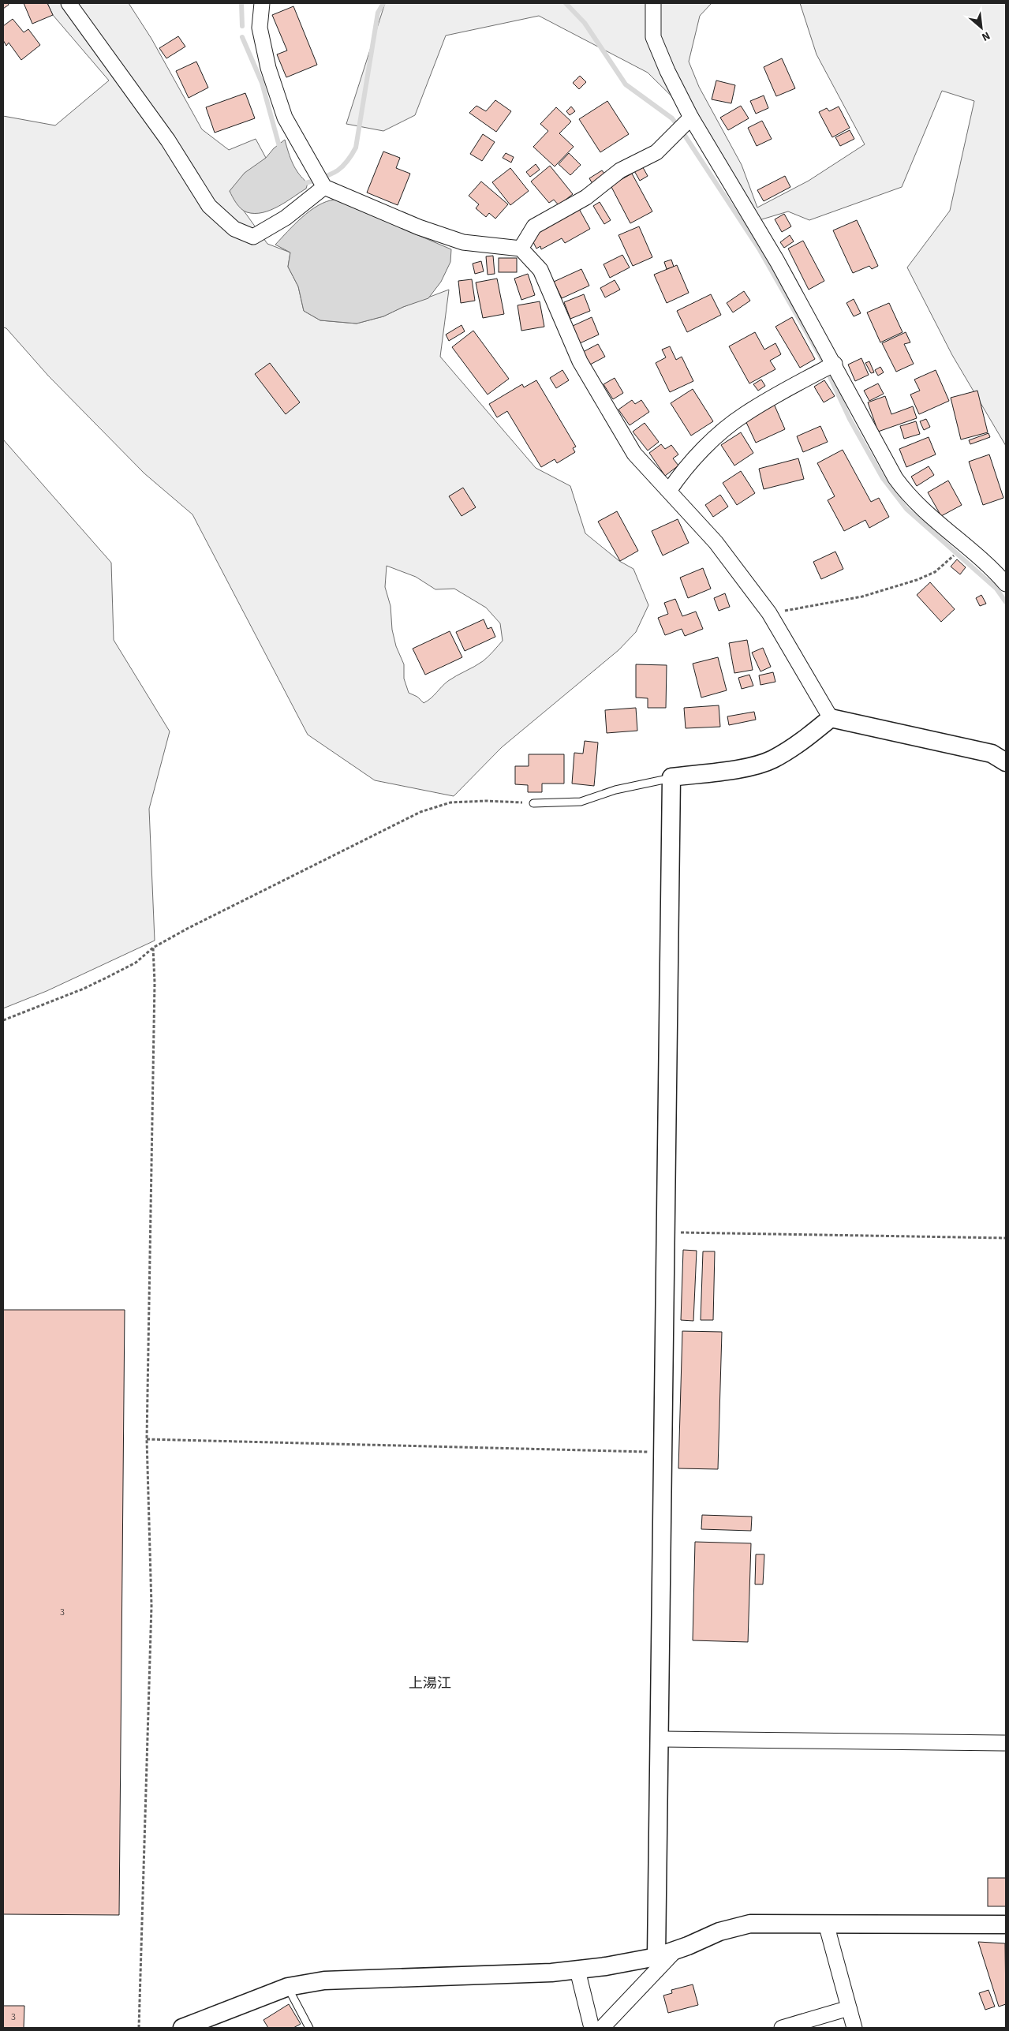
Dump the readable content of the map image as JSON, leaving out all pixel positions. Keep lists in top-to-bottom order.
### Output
{
  "districts": ["上湯江"],
  "house_numbers": ["3", "3"],
  "north": "bottom right"
}
